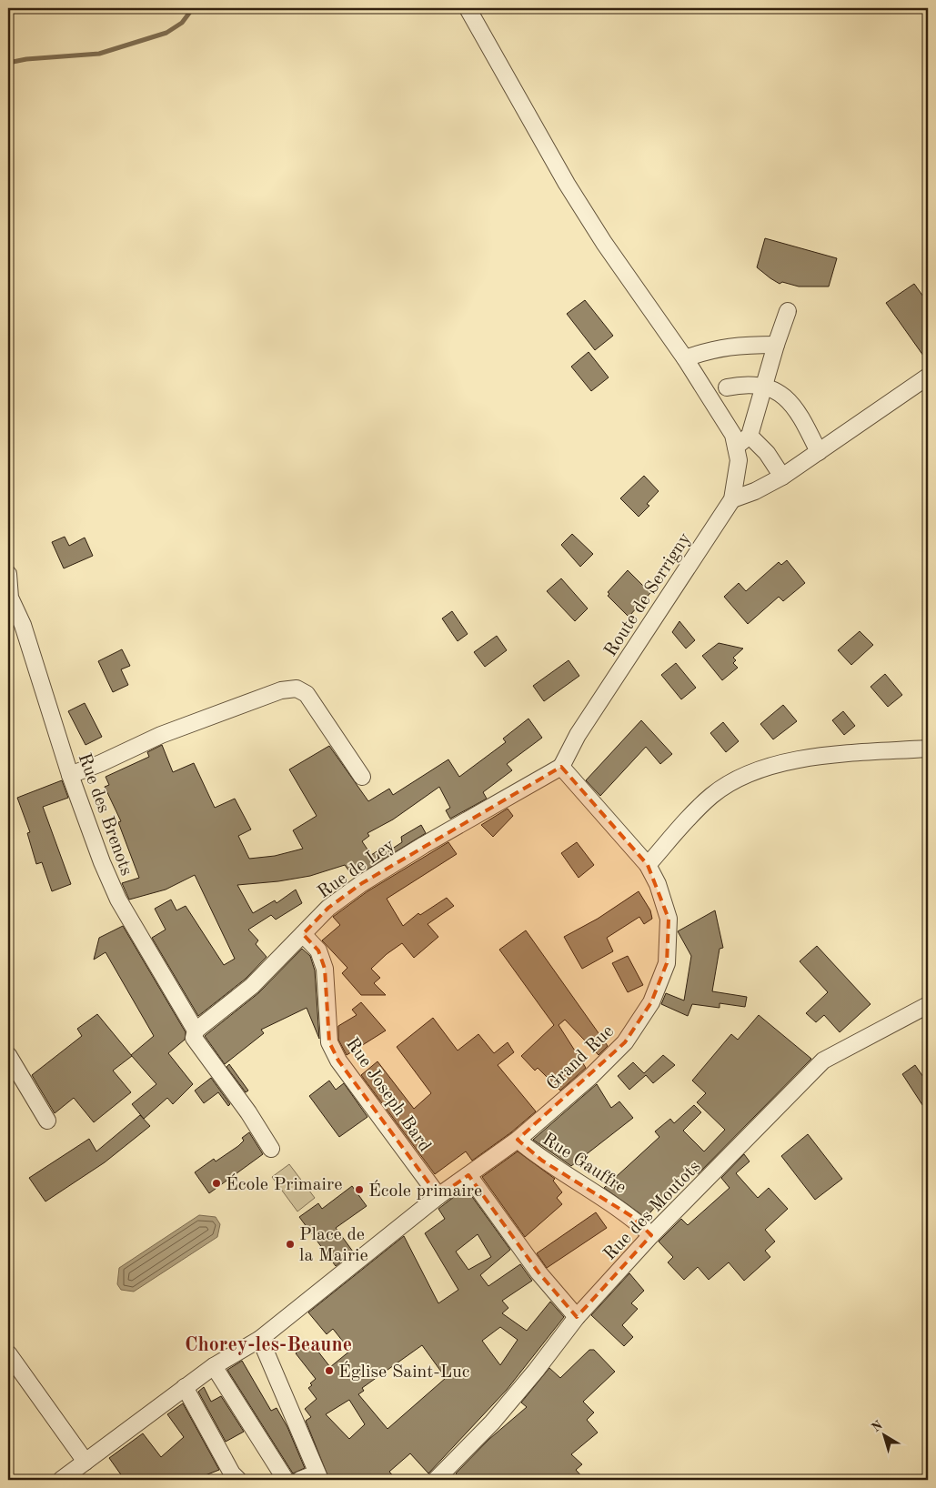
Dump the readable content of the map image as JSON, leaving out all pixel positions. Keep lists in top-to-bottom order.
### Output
{
  "streets": {
    "street": [
      "Route de Serrigny",
      "Rue des Brenots",
      "Rue de Ley",
      "Grand Rue",
      "Rue Joseph Bard",
      "Rue Gauffre",
      "Rue des Moutots"
    ]
  },
  "crossings": [
    ["Route de Serrigny", "Rue de Ley"],
    ["Route de Serrigny", "Grand Rue"],
    ["Rue des Brenots", "Rue de Ley"],
    ["Rue de Ley", "Grand Rue"],
    ["Rue de Ley", "Rue Joseph Bard"],
    ["Grand Rue", "Rue Joseph Bard"],
    ["Grand Rue", "Rue Gauffre"],
    ["Rue Gauffre", "Rue des Moutots"]
  ],
  "districts": ["Chorey-les-Beaune"],
  "places": [
    "École Primaire",
    "École primaire",
    "Place de la Mairie",
    "Église Saint-Luc"
  ],
  "north": "top left"
}
